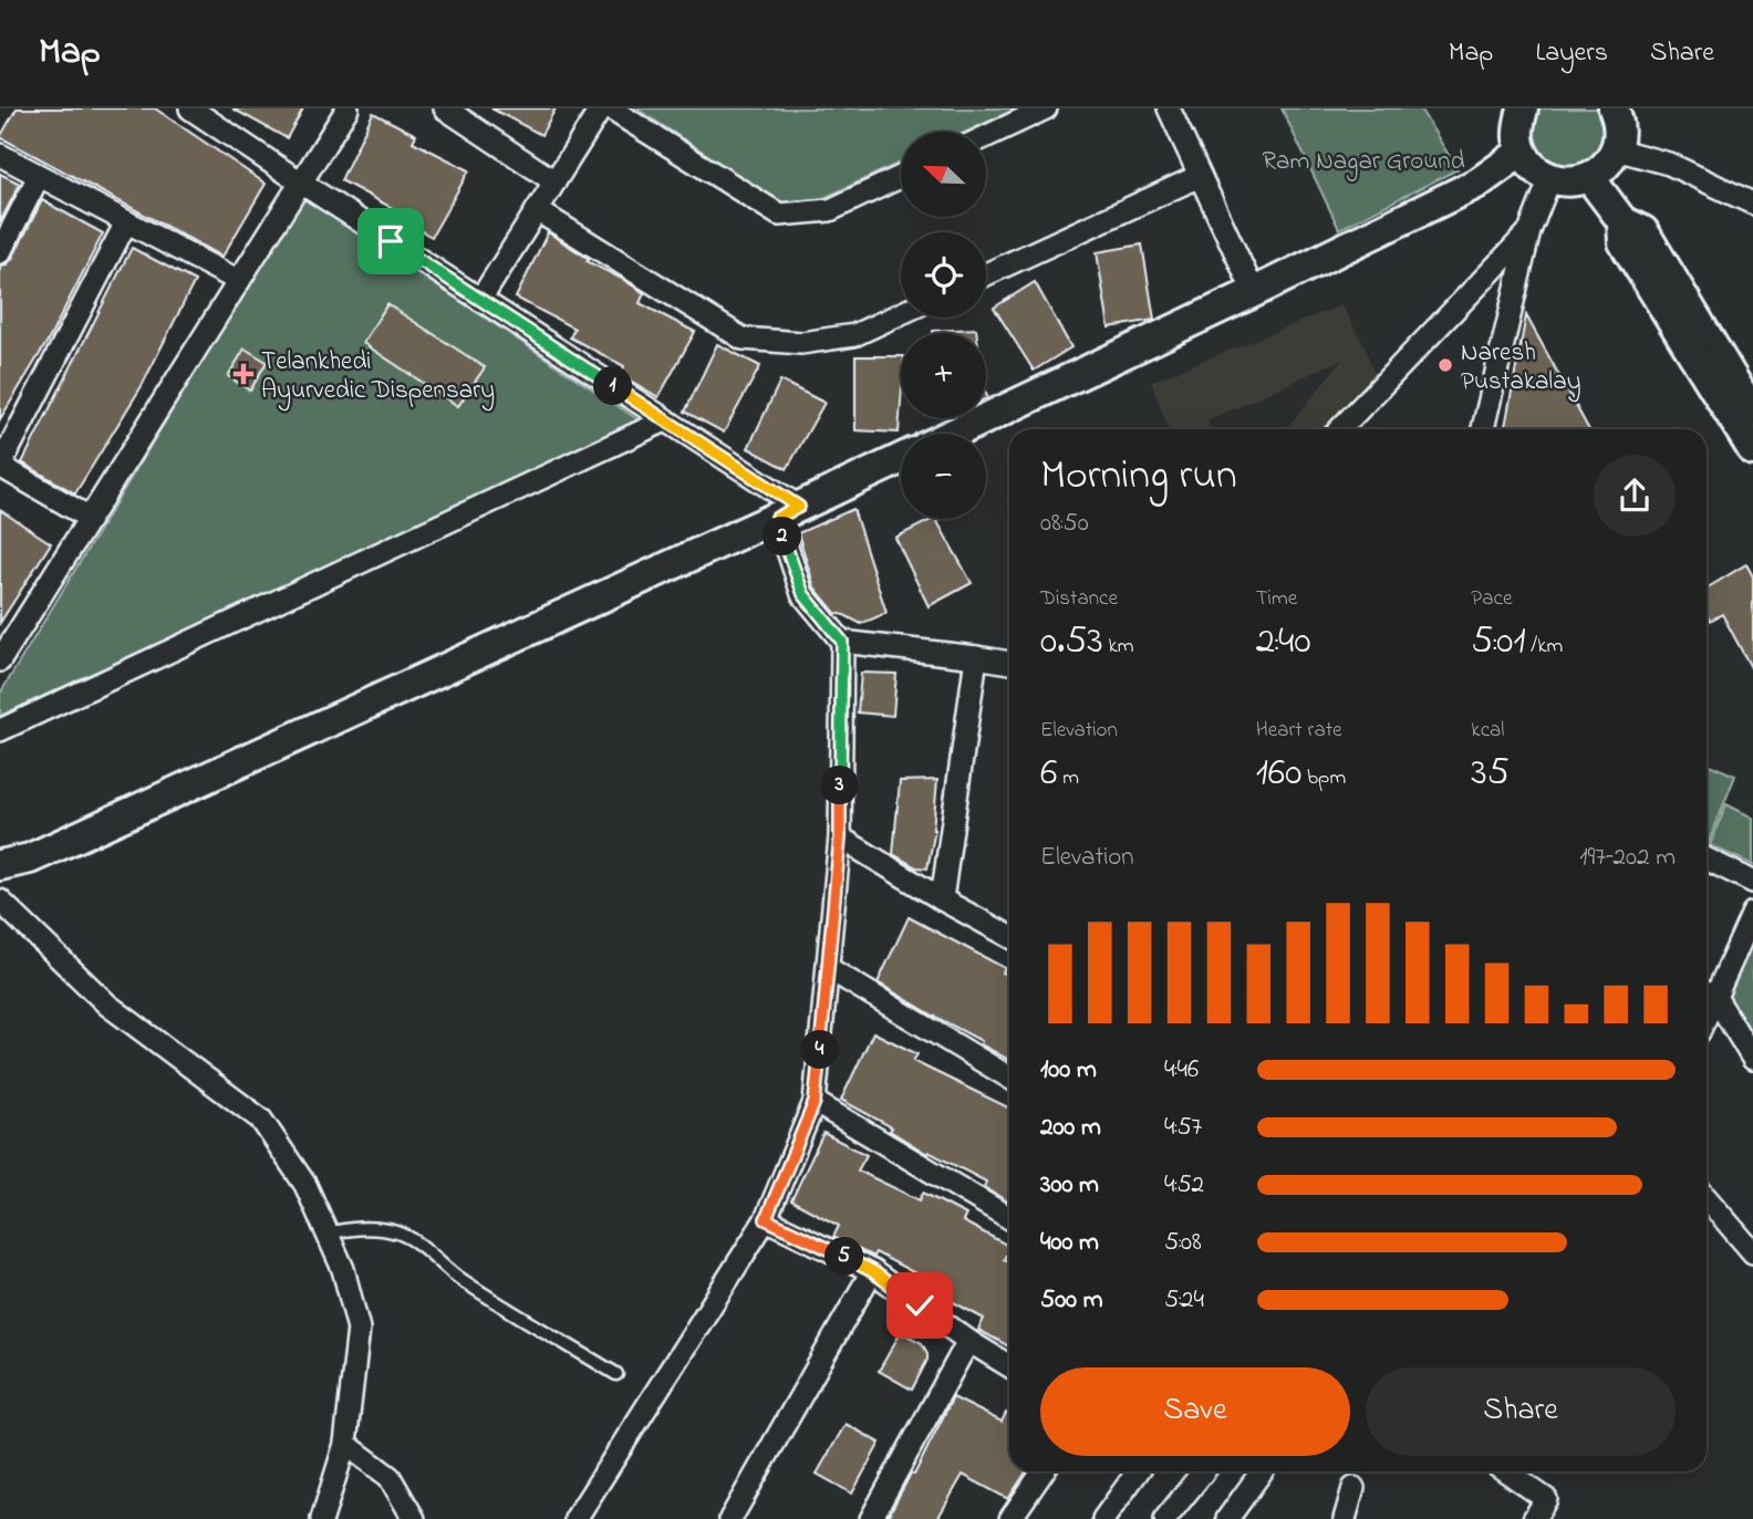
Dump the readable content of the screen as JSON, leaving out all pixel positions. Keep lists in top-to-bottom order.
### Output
{
  "parks": ["Ram Nagar Ground"],
  "places": {
    "other": ["Naresh Pustakalay"],
    "health": ["Telankhedi Ayurvedic Dispensary"]
  },
  "north": "top left",
  "page": {
    "header": "Map",
    "nav": ["Map", "Layers", "Share"],
    "map_buttons": ["+", "−"],
    "pins": [
      "1",
      "2",
      "3",
      "4",
      "5"
    ],
    "heading": ["Morning run", "08:50"],
    "stats": [
      ["Distance", "0.53 km"],
      ["Time", "2:40"],
      ["Pace", "5:01 /km"],
      ["Elevation", "6 m"],
      ["Heart rate", "160 bpm"],
      ["kcal", "35"]
    ],
    "chart": ["Elevation", "197–202 m"],
    "list": [
      {
        "name": "100 m",
        "note": "4:46"
      },
      {
        "name": "200 m",
        "note": "4:57"
      },
      {
        "name": "300 m",
        "note": "4:52"
      },
      {
        "name": "400 m",
        "note": "5:08"
      },
      {
        "name": "500 m",
        "note": "5:24"
      }
    ],
    "buttons": ["Save", "Share"]
  }
}
